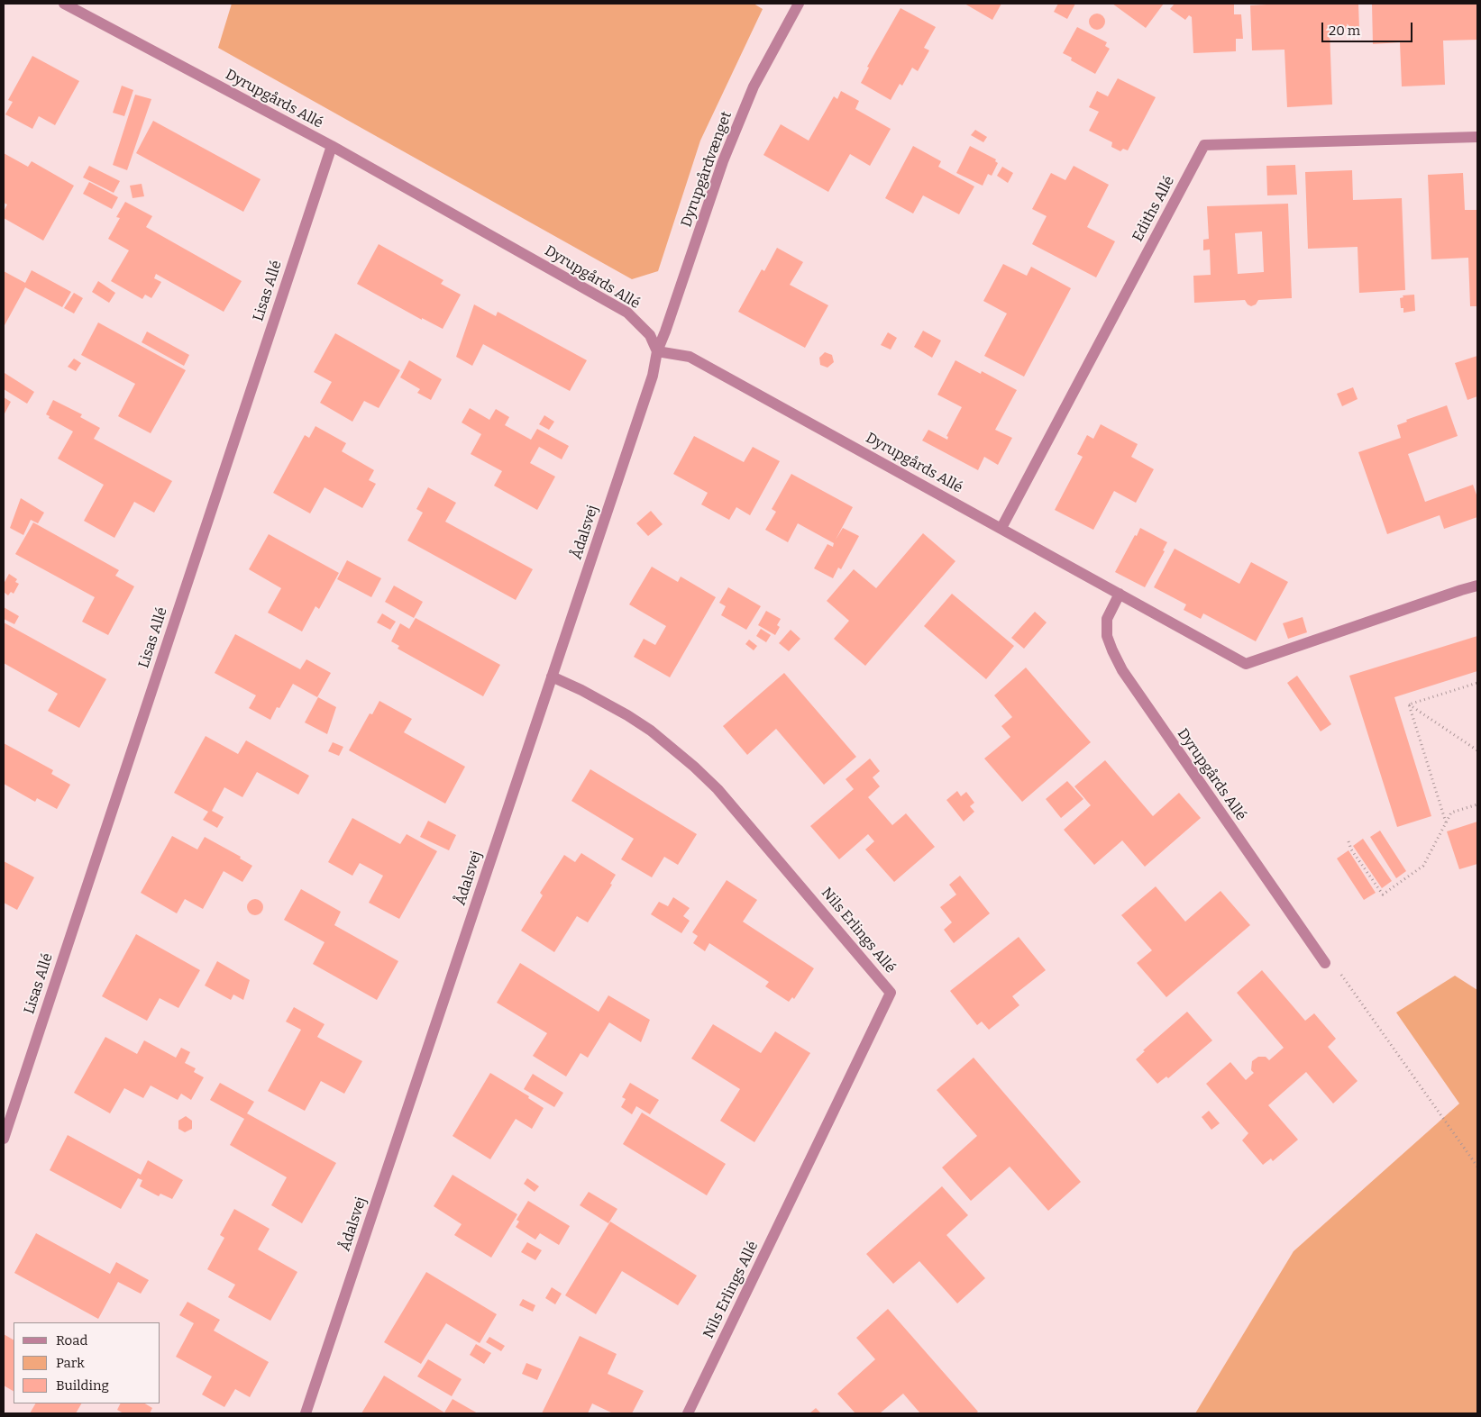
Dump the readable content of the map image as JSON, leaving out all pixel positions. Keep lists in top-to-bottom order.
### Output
{
  "streets": {
    "street": [
      "Dyrupgårds Allé",
      "Dyrupgårdvænget",
      "Ediths Allé",
      "Lisas Allé",
      "Ådalsvej",
      "Nils Erlings Allé"
    ]
  },
  "crossings": [
    ["Dyrupgårds Allé", "Dyrupgårdvænget"],
    ["Dyrupgårds Allé", "Ediths Allé"],
    ["Dyrupgårds Allé", "Lisas Allé"],
    ["Dyrupgårds Allé", "Ådalsvej"],
    ["Dyrupgårdvænget", "Ådalsvej"],
    ["Ådalsvej", "Nils Erlings Allé"]
  ],
  "legend": ["Road", "Park", "Building"],
  "scale_bar": "20 m"
}
